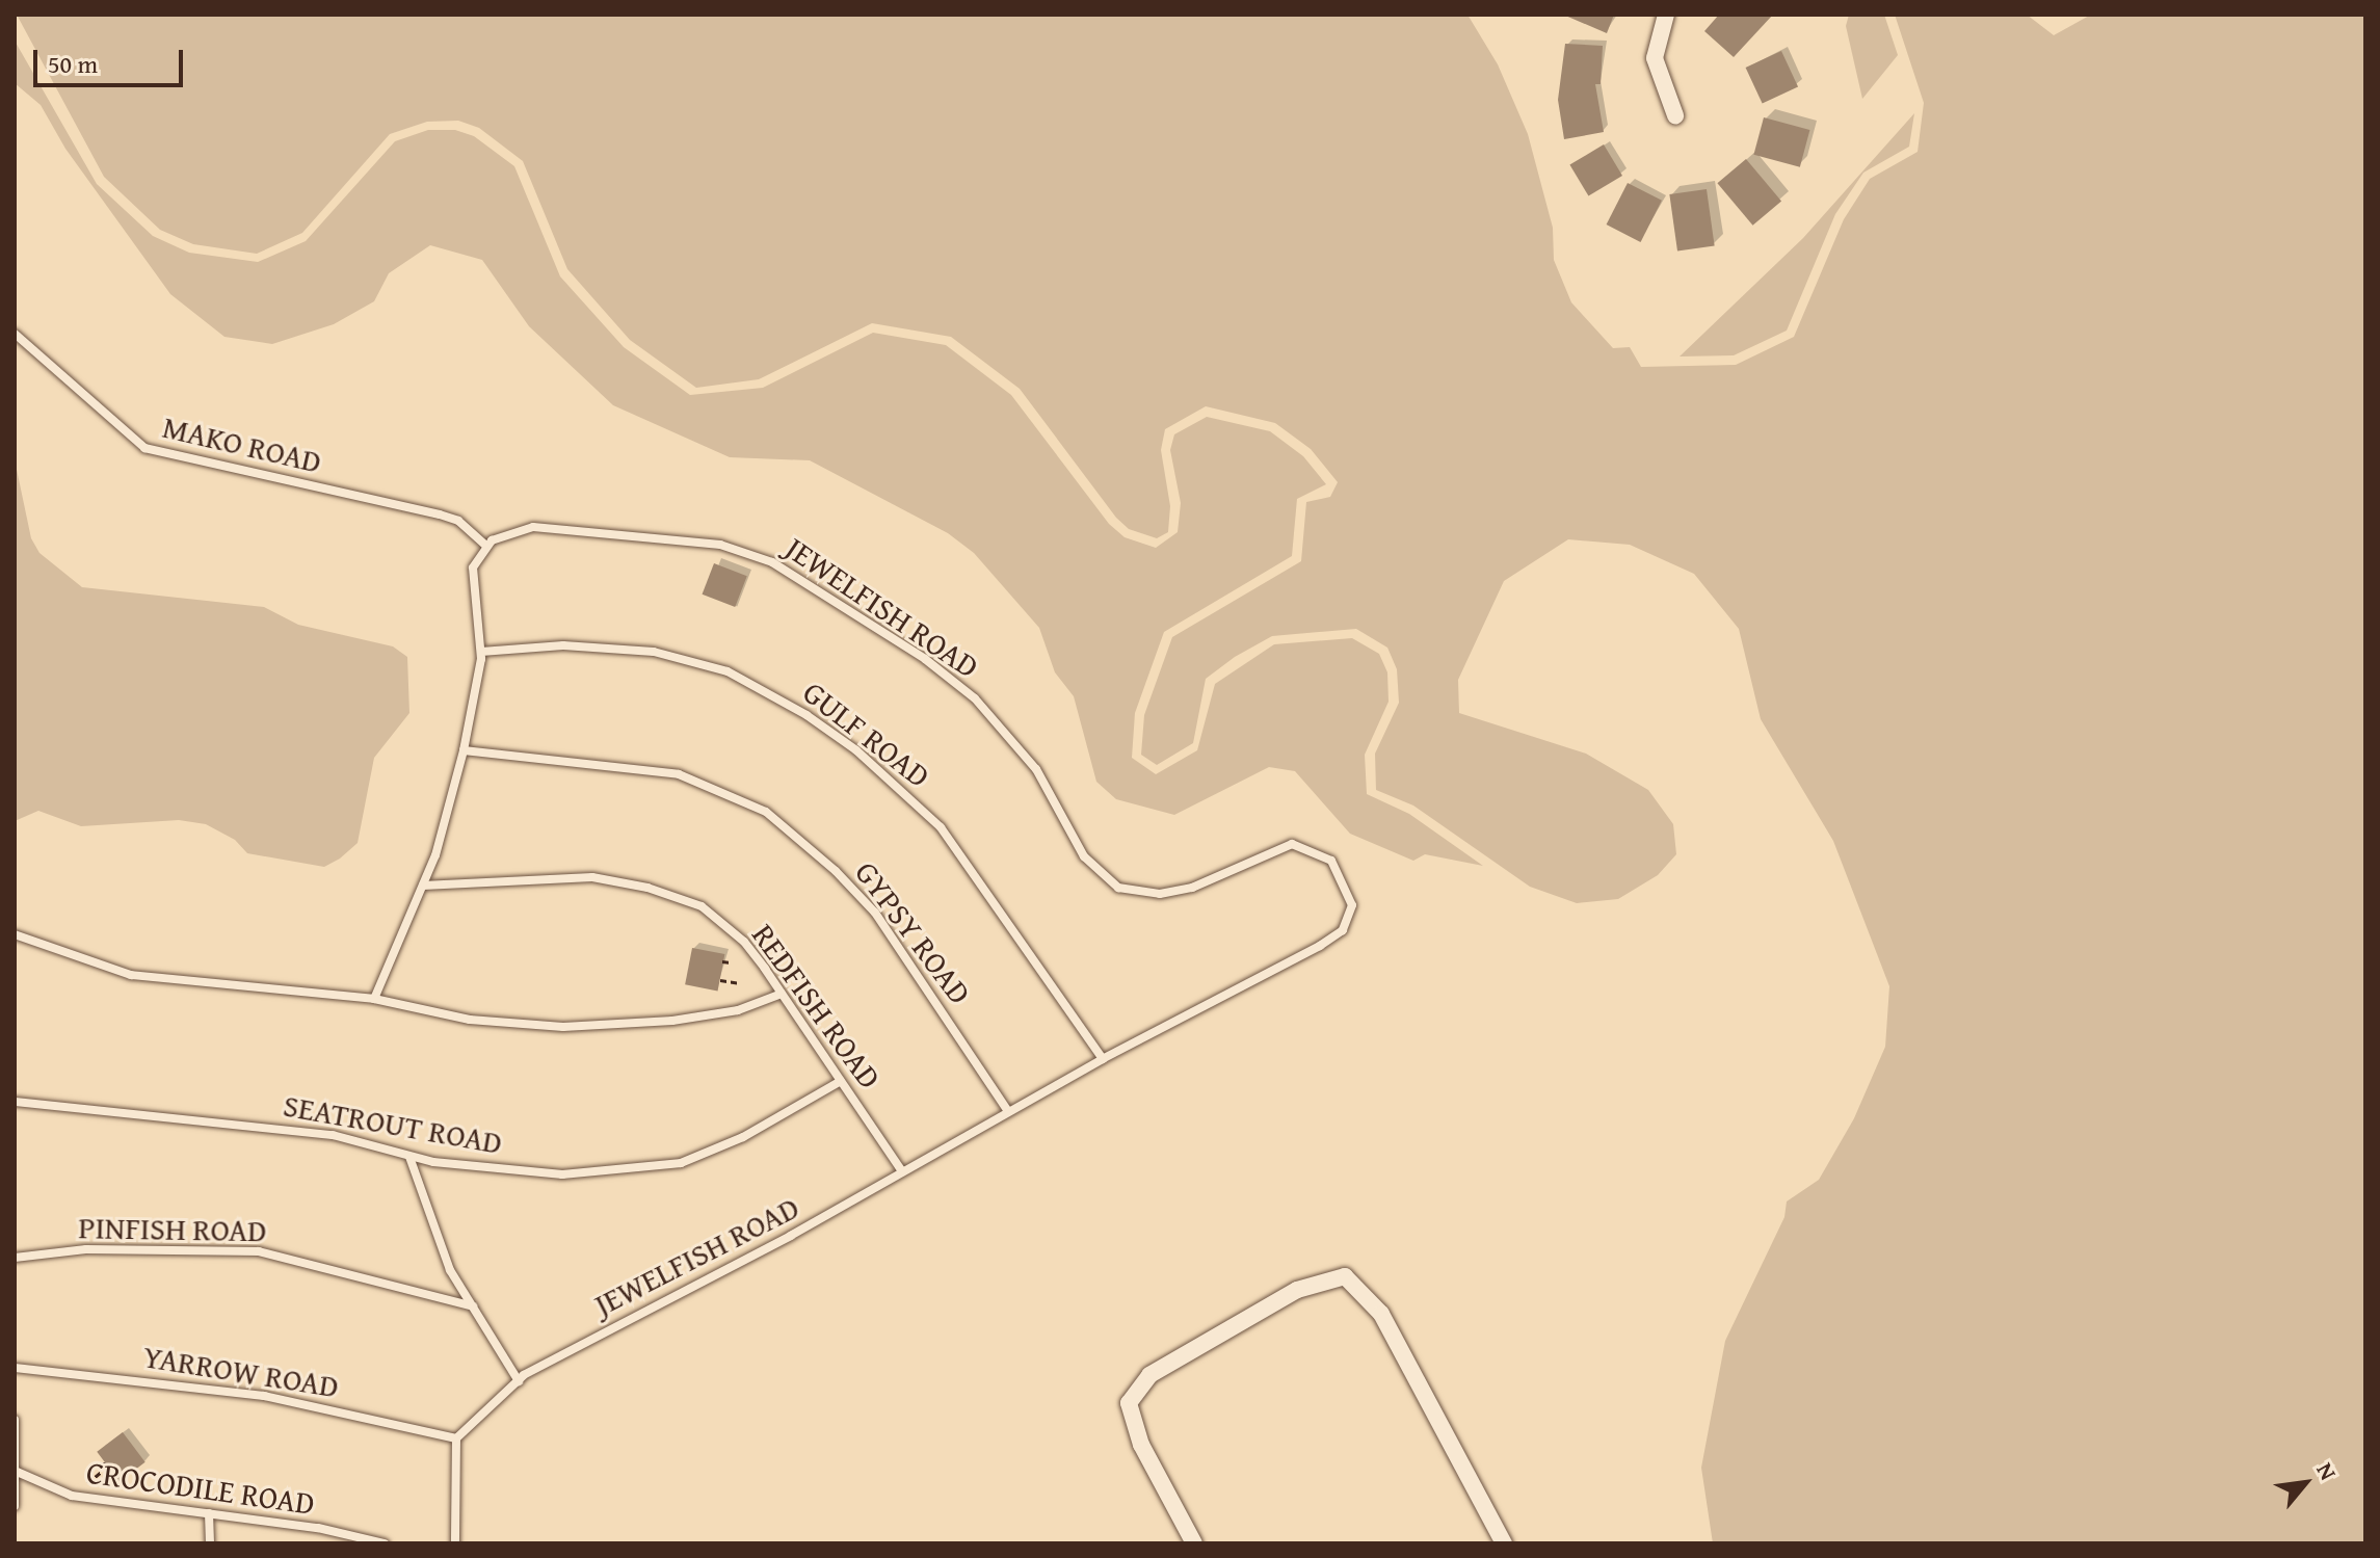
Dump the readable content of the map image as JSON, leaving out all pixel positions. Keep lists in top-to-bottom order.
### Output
{
  "streets": {
    "lane": [
      "MAKO ROAD",
      "JEWELFISH ROAD",
      "GULF ROAD",
      "GYPSY ROAD",
      "REDFISH ROAD",
      "SEATROUT ROAD",
      "PINFISH ROAD",
      "YARROW ROAD",
      "CROCODILE ROAD"
    ]
  },
  "crossings": [
    ["MAKO ROAD", "JEWELFISH ROAD"],
    ["JEWELFISH ROAD", "GULF ROAD"],
    ["JEWELFISH ROAD", "GYPSY ROAD"],
    ["JEWELFISH ROAD", "REDFISH ROAD"],
    ["JEWELFISH ROAD", "YARROW ROAD"],
    ["REDFISH ROAD", "SEATROUT ROAD"]
  ],
  "scale_bar": "50 m",
  "north": "top right"
}
